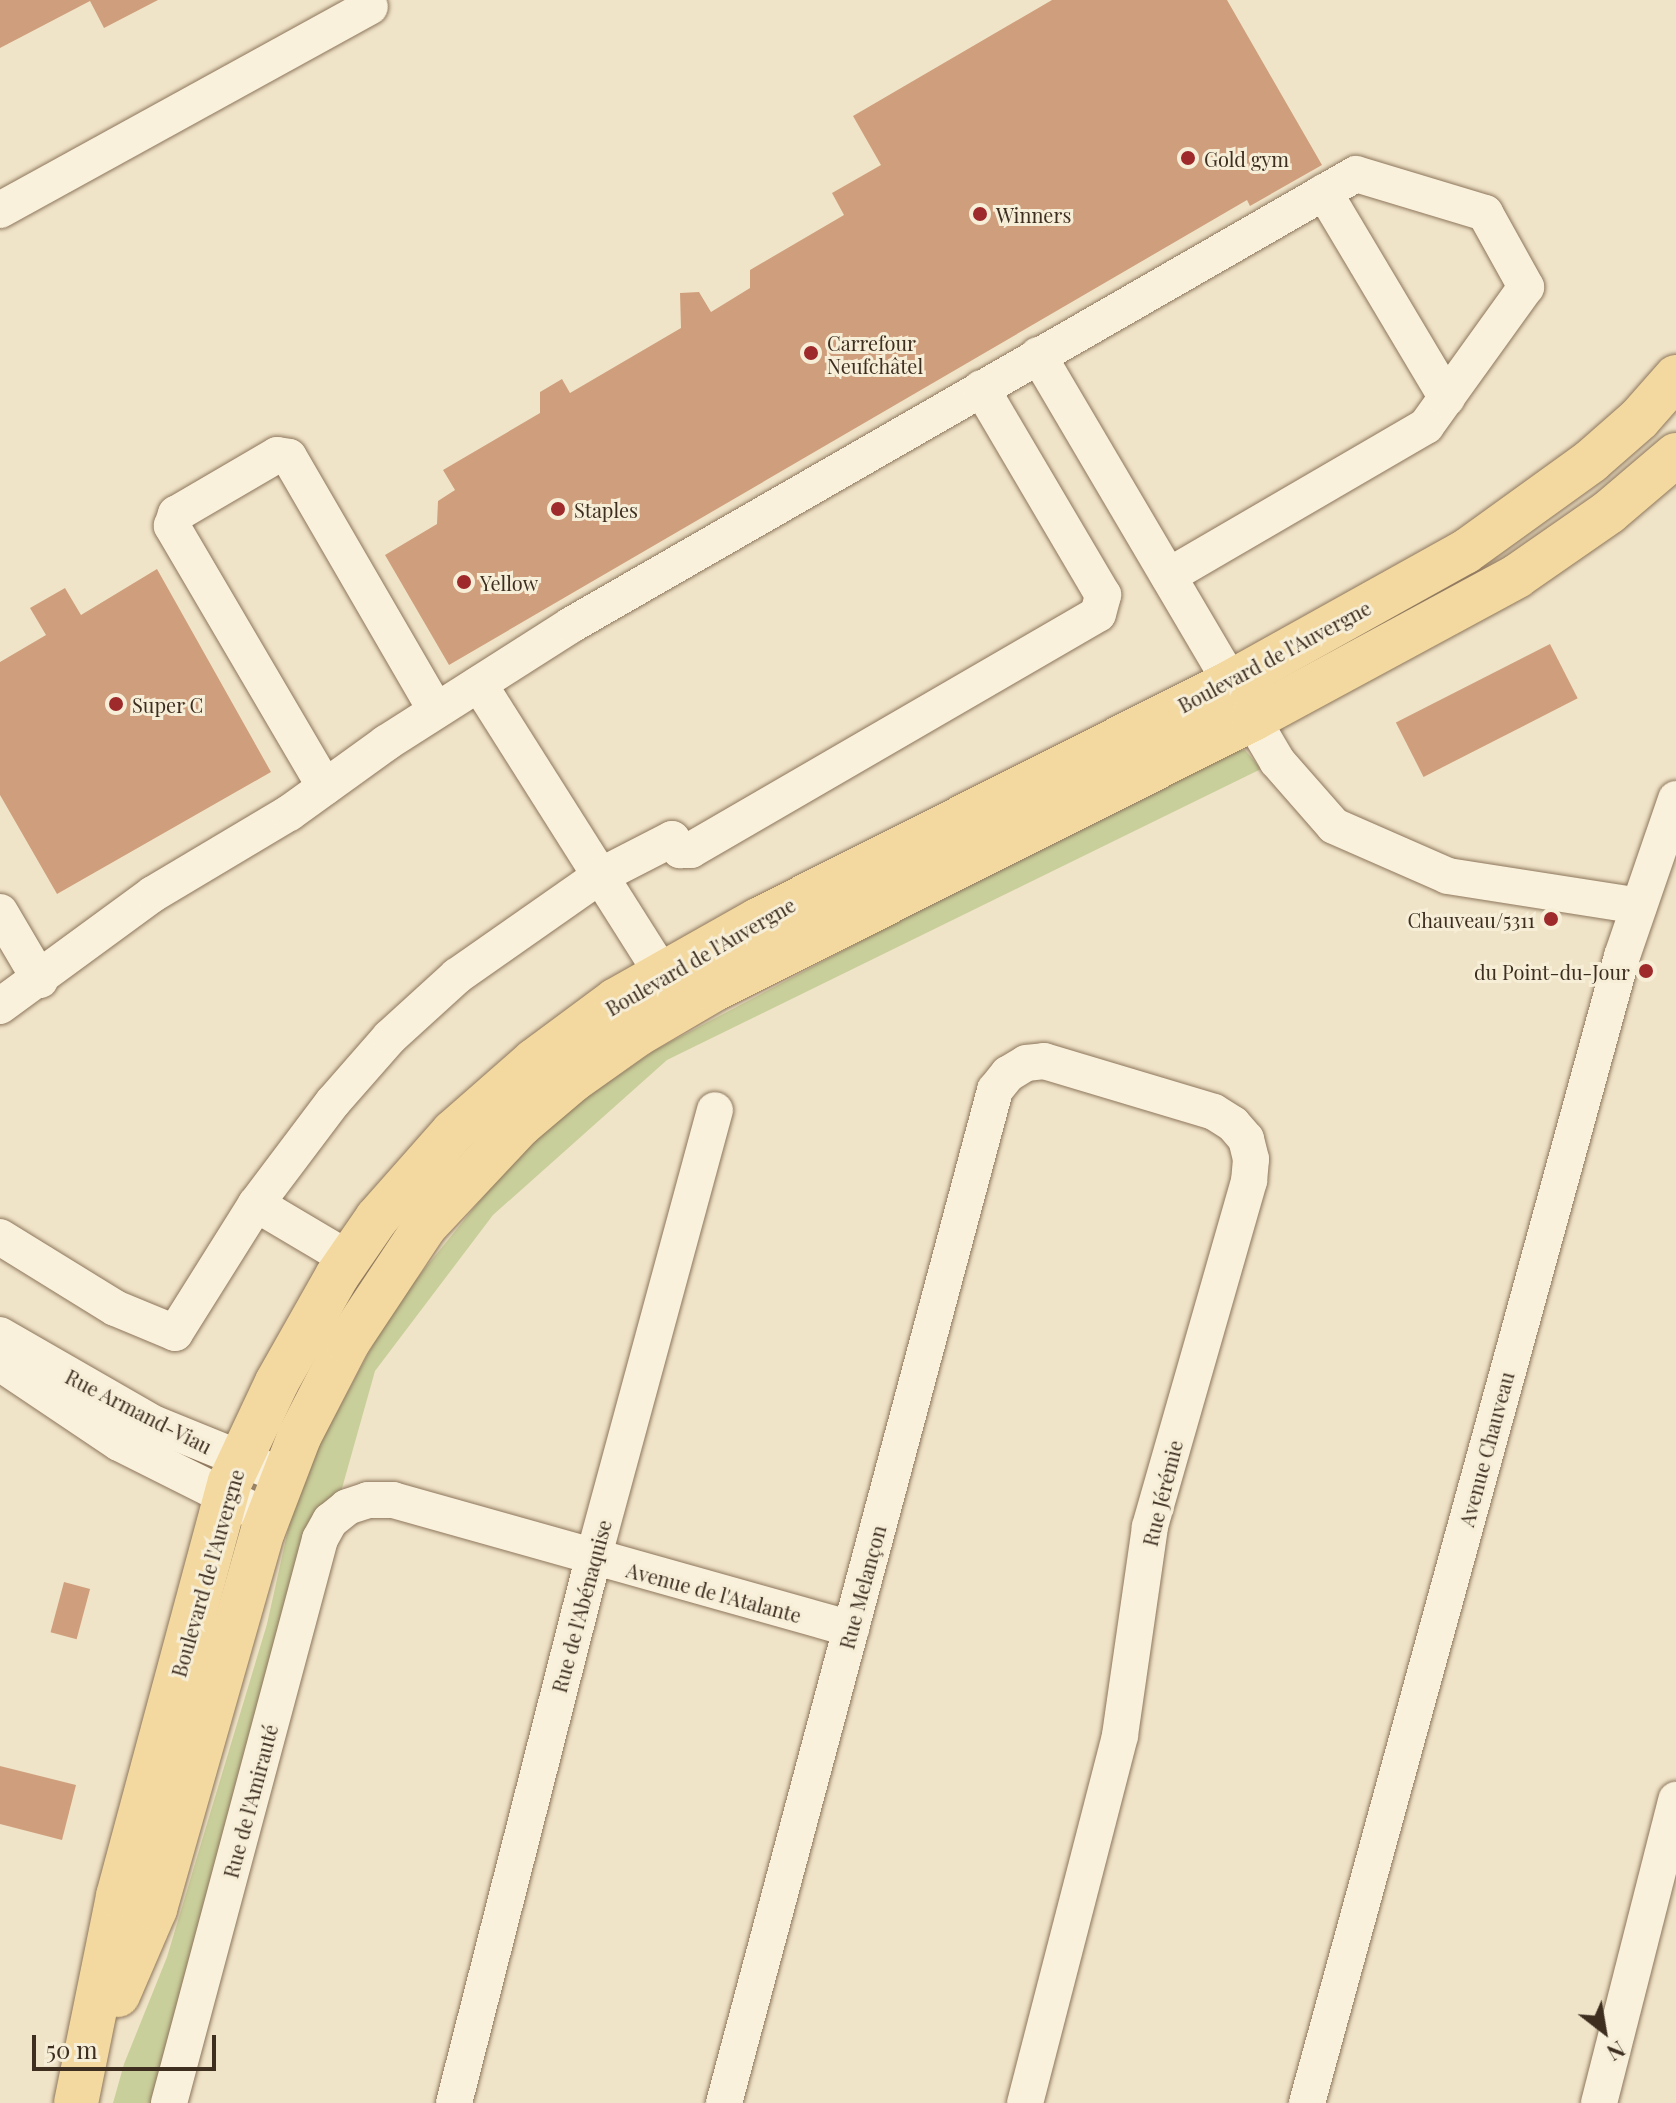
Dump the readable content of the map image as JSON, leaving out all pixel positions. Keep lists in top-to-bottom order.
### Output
{
  "streets": {
    "main road": ["Boulevard de l'Auvergne"],
    "street": [
      "Rue Armand-Viau",
      "Avenue Chauveau",
      "Rue Jérémie",
      "Rue Melançon",
      "Avenue de l'Atalante",
      "Rue de l'Abénaquise",
      "Rue de l'Amirauté"
    ]
  },
  "crossings": [
    ["Boulevard de l'Auvergne", "Rue Armand-Viau"],
    ["Rue Jérémie", "Rue Melançon"],
    ["Rue Melançon", "Avenue de l'Atalante"],
    ["Avenue de l'Atalante", "Rue de l'Abénaquise"],
    ["Avenue de l'Atalante", "Rue de l'Amirauté"]
  ],
  "places": [
    "Gold gym",
    "Winners",
    "Carrefour Neufchâtel",
    "Staples",
    "Yellow",
    "Super C",
    "Chauveau/5311",
    "du Point-du-Jour"
  ],
  "scale_bar": "50 m",
  "north": "bottom right"
}
